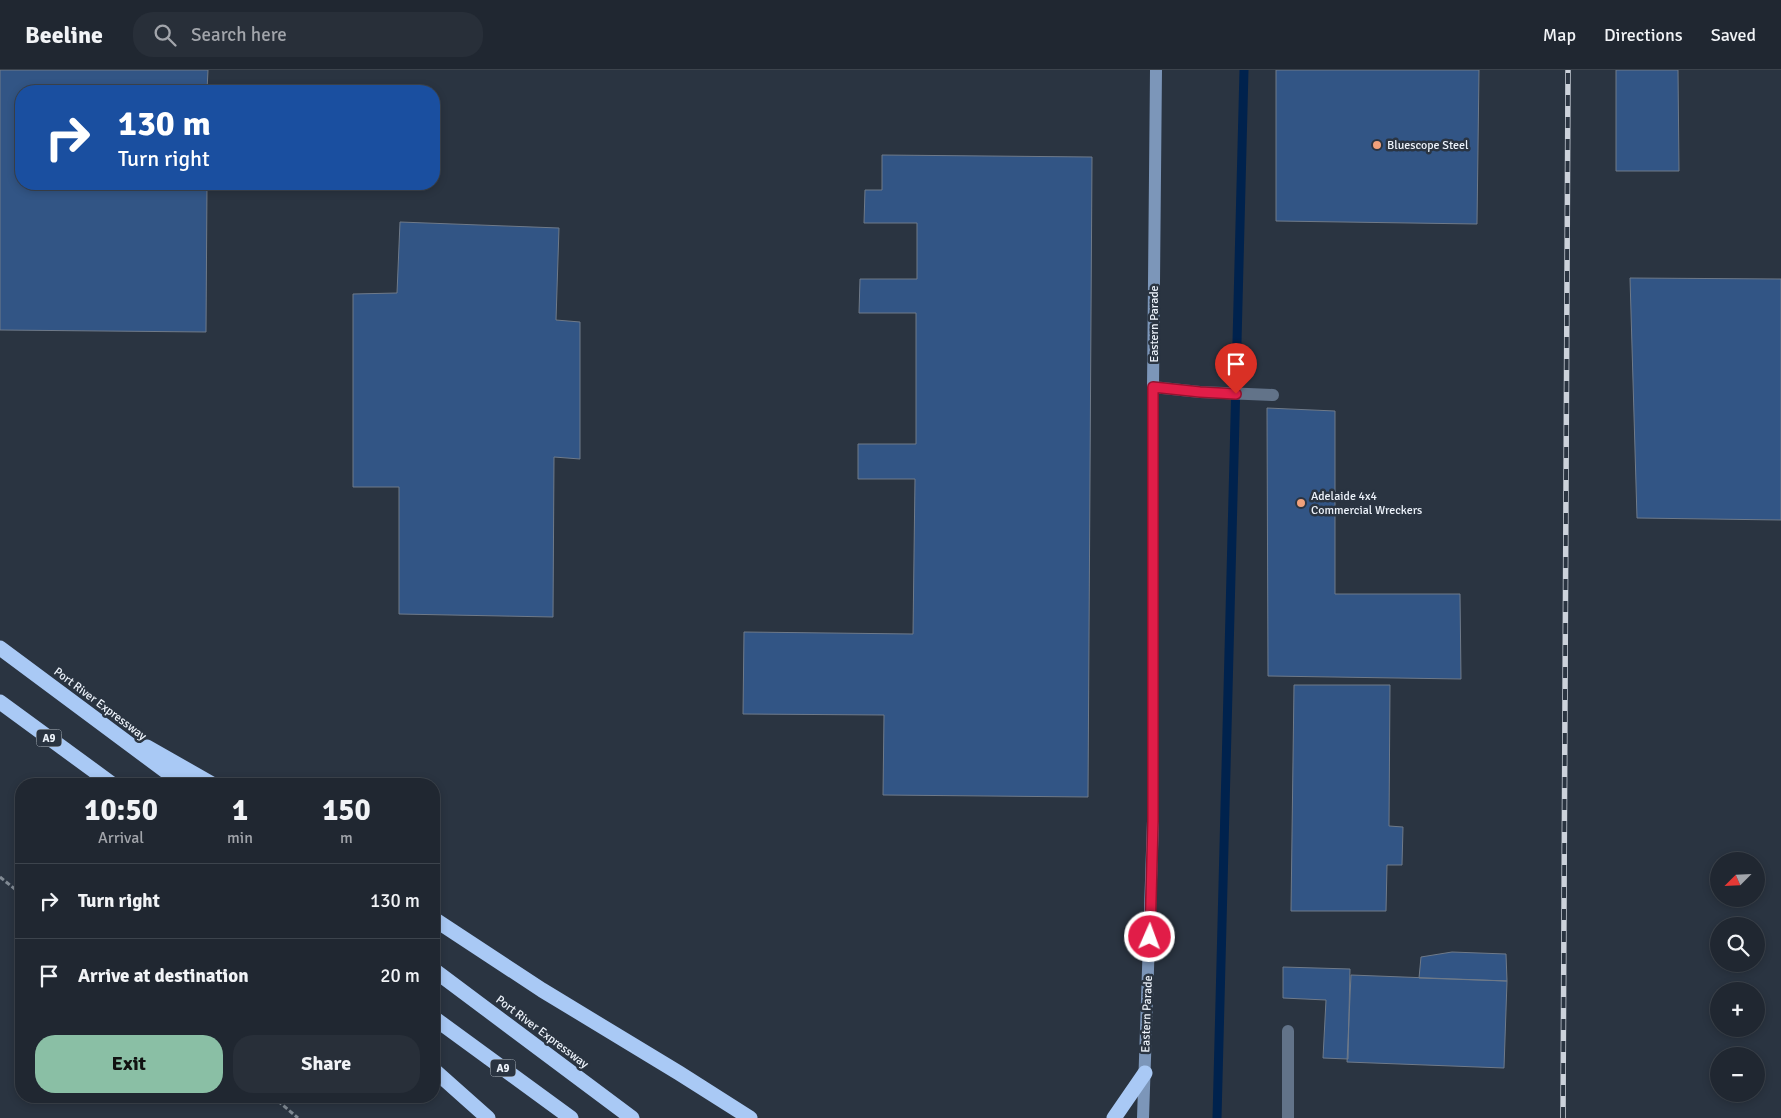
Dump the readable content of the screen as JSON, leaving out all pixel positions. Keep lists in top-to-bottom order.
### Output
{
  "streets": {
    "highway": ["Port River Expressway", "A9"],
    "main road": ["Eastern Parade"]
  },
  "places": ["Bluescope Steel", "Adelaide 4x4 Commercial Wreckers"],
  "north": "bottom left",
  "page": {
    "header": "Beeline",
    "search": "Search here",
    "nav": ["Map", "Directions", "Saved"],
    "turn": ["130 m", "Turn right"],
    "eta": [
      "10:50",
      "Arrival",
      "1",
      "min",
      "150",
      "m"
    ],
    "map_buttons": ["+", "−"],
    "list": [
      {
        "name": "Turn right",
        "value": "130 m"
      },
      {
        "name": "Arrive at destination",
        "value": "20 m"
      }
    ],
    "buttons": ["Exit", "Share"]
  }
}
